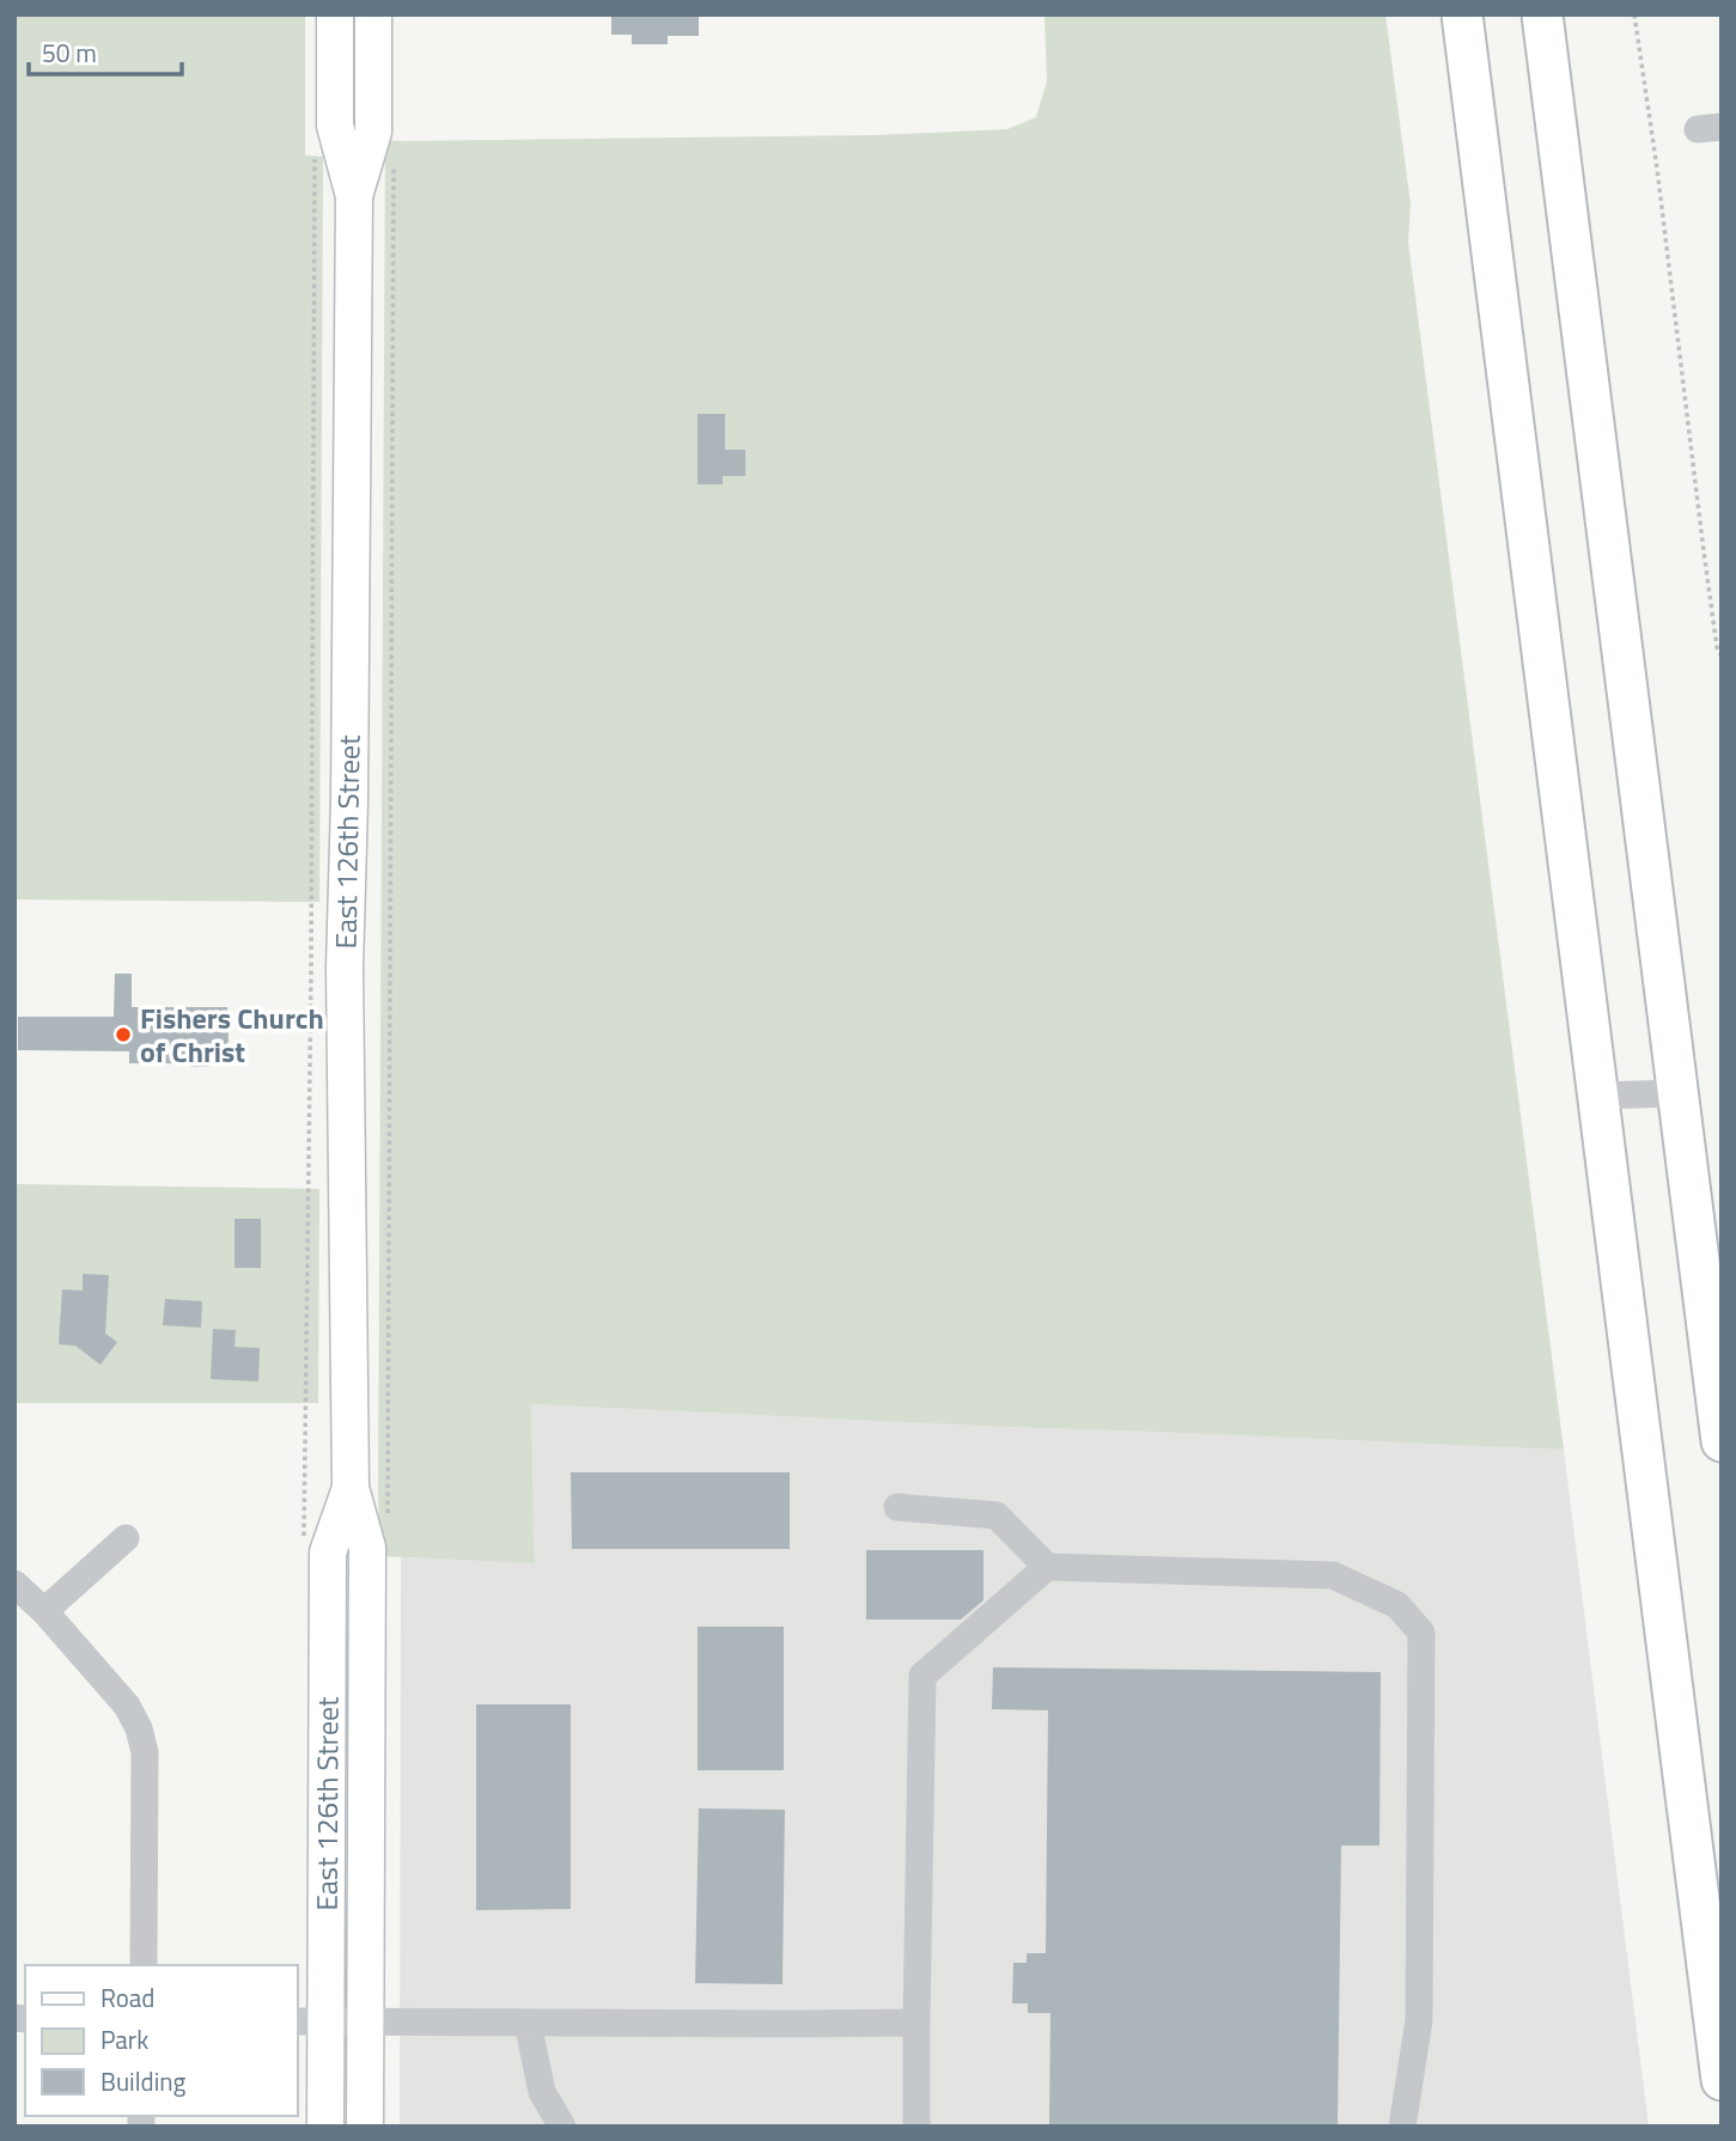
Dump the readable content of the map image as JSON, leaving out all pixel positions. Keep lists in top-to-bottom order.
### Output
{
  "streets": {
    "main road": ["East 126th Street"]
  },
  "places": ["Fishers Church of Christ"],
  "legend": ["Road", "Park", "Building"],
  "scale_bar": "50 m"
}
